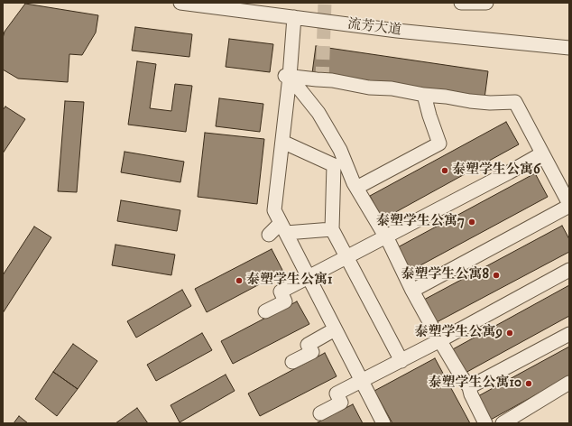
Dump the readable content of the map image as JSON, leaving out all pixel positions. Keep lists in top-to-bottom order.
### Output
{
  "streets": {
    "street": ["流芳大道"]
  },
  "places": [
    "泰塑学生公寓6",
    "泰塑学生公寓7",
    "泰塑学生公寓8",
    "泰塑学生公寓1",
    "泰塑学生公寓9",
    "泰塑学生公寓10"
  ]
}
